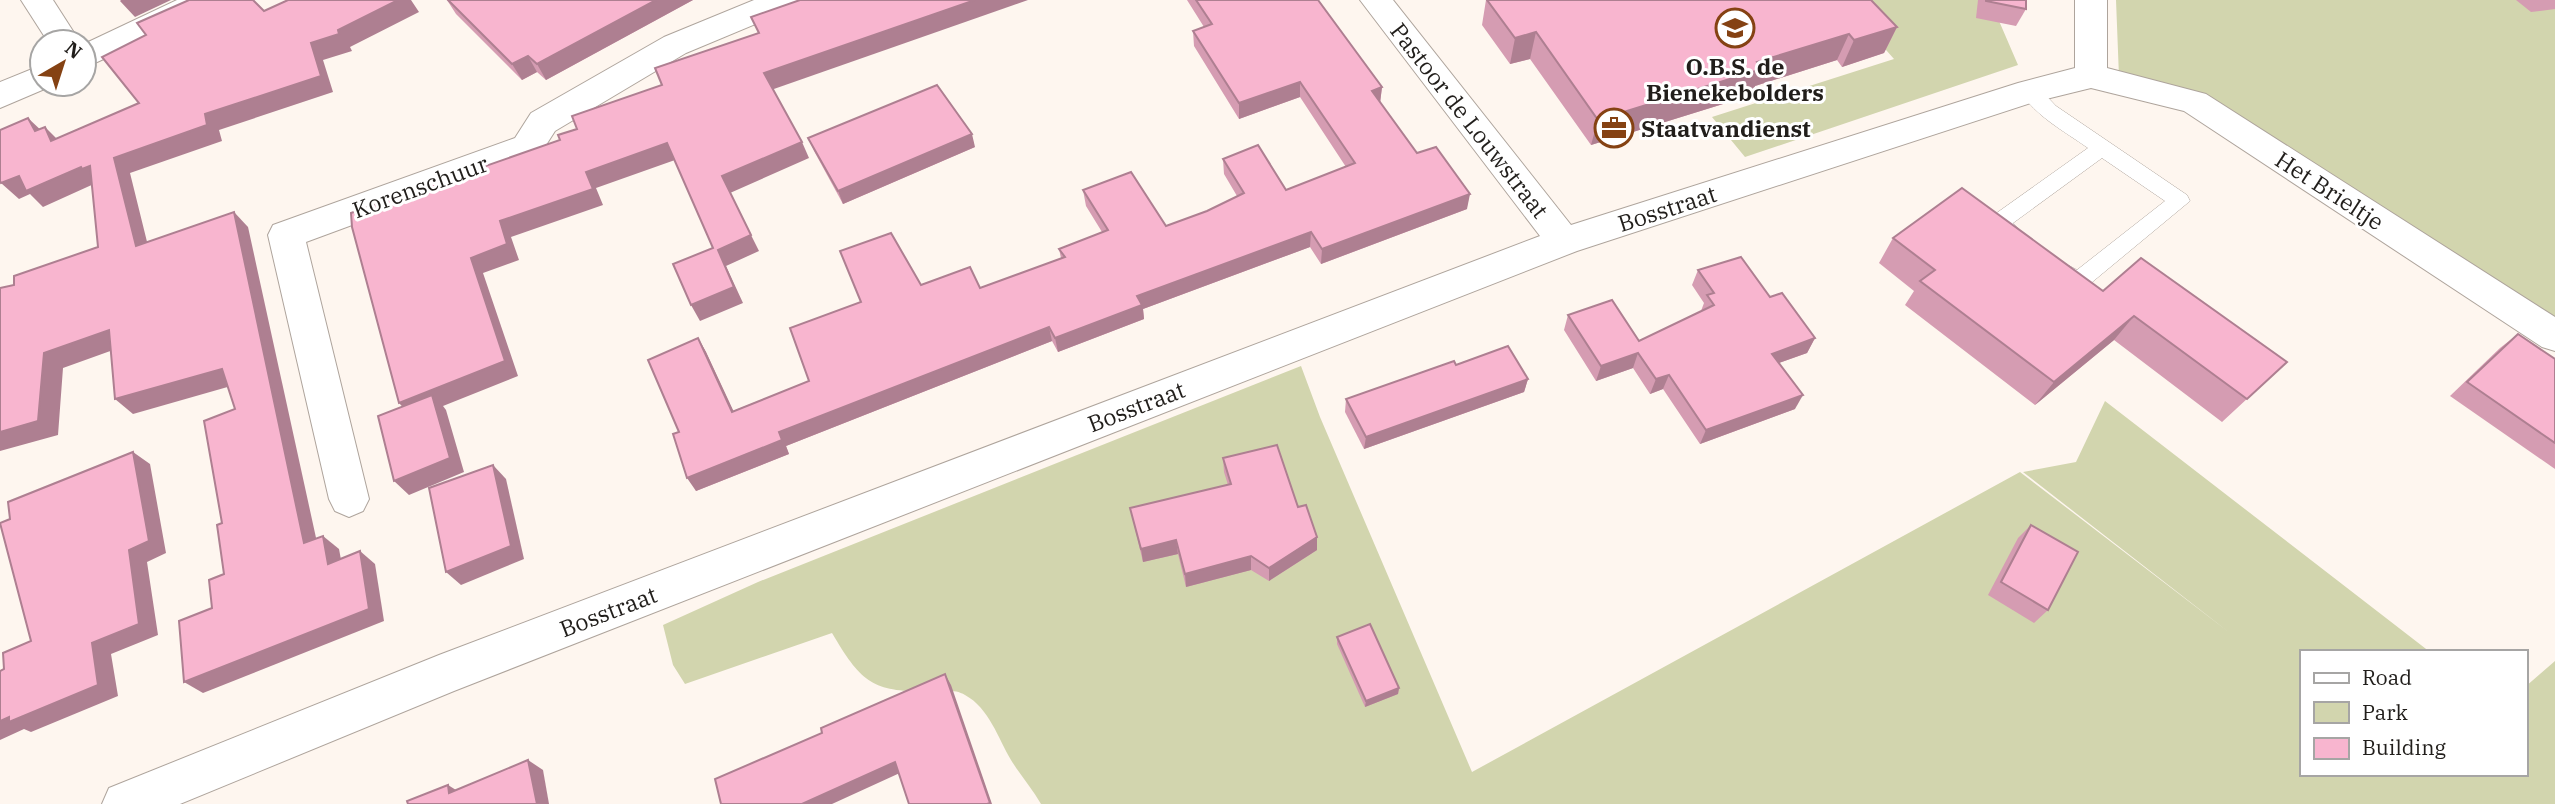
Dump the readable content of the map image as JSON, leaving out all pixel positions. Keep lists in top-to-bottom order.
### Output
{
  "streets": {
    "street": [
      "Pastoor de Louwstraat",
      "Korenschuur",
      "Het Brieltje",
      "Bosstraat"
    ]
  },
  "crossings": [
    ["Pastoor de Louwstraat", "Bosstraat"],
    ["Het Brieltje", "Bosstraat"]
  ],
  "places": {
    "school or university": ["O.B.S. de Bienekebolders"],
    "office": ["Staatvandienst"]
  },
  "legend": ["Road", "Park", "Building"],
  "north": "top right"
}
